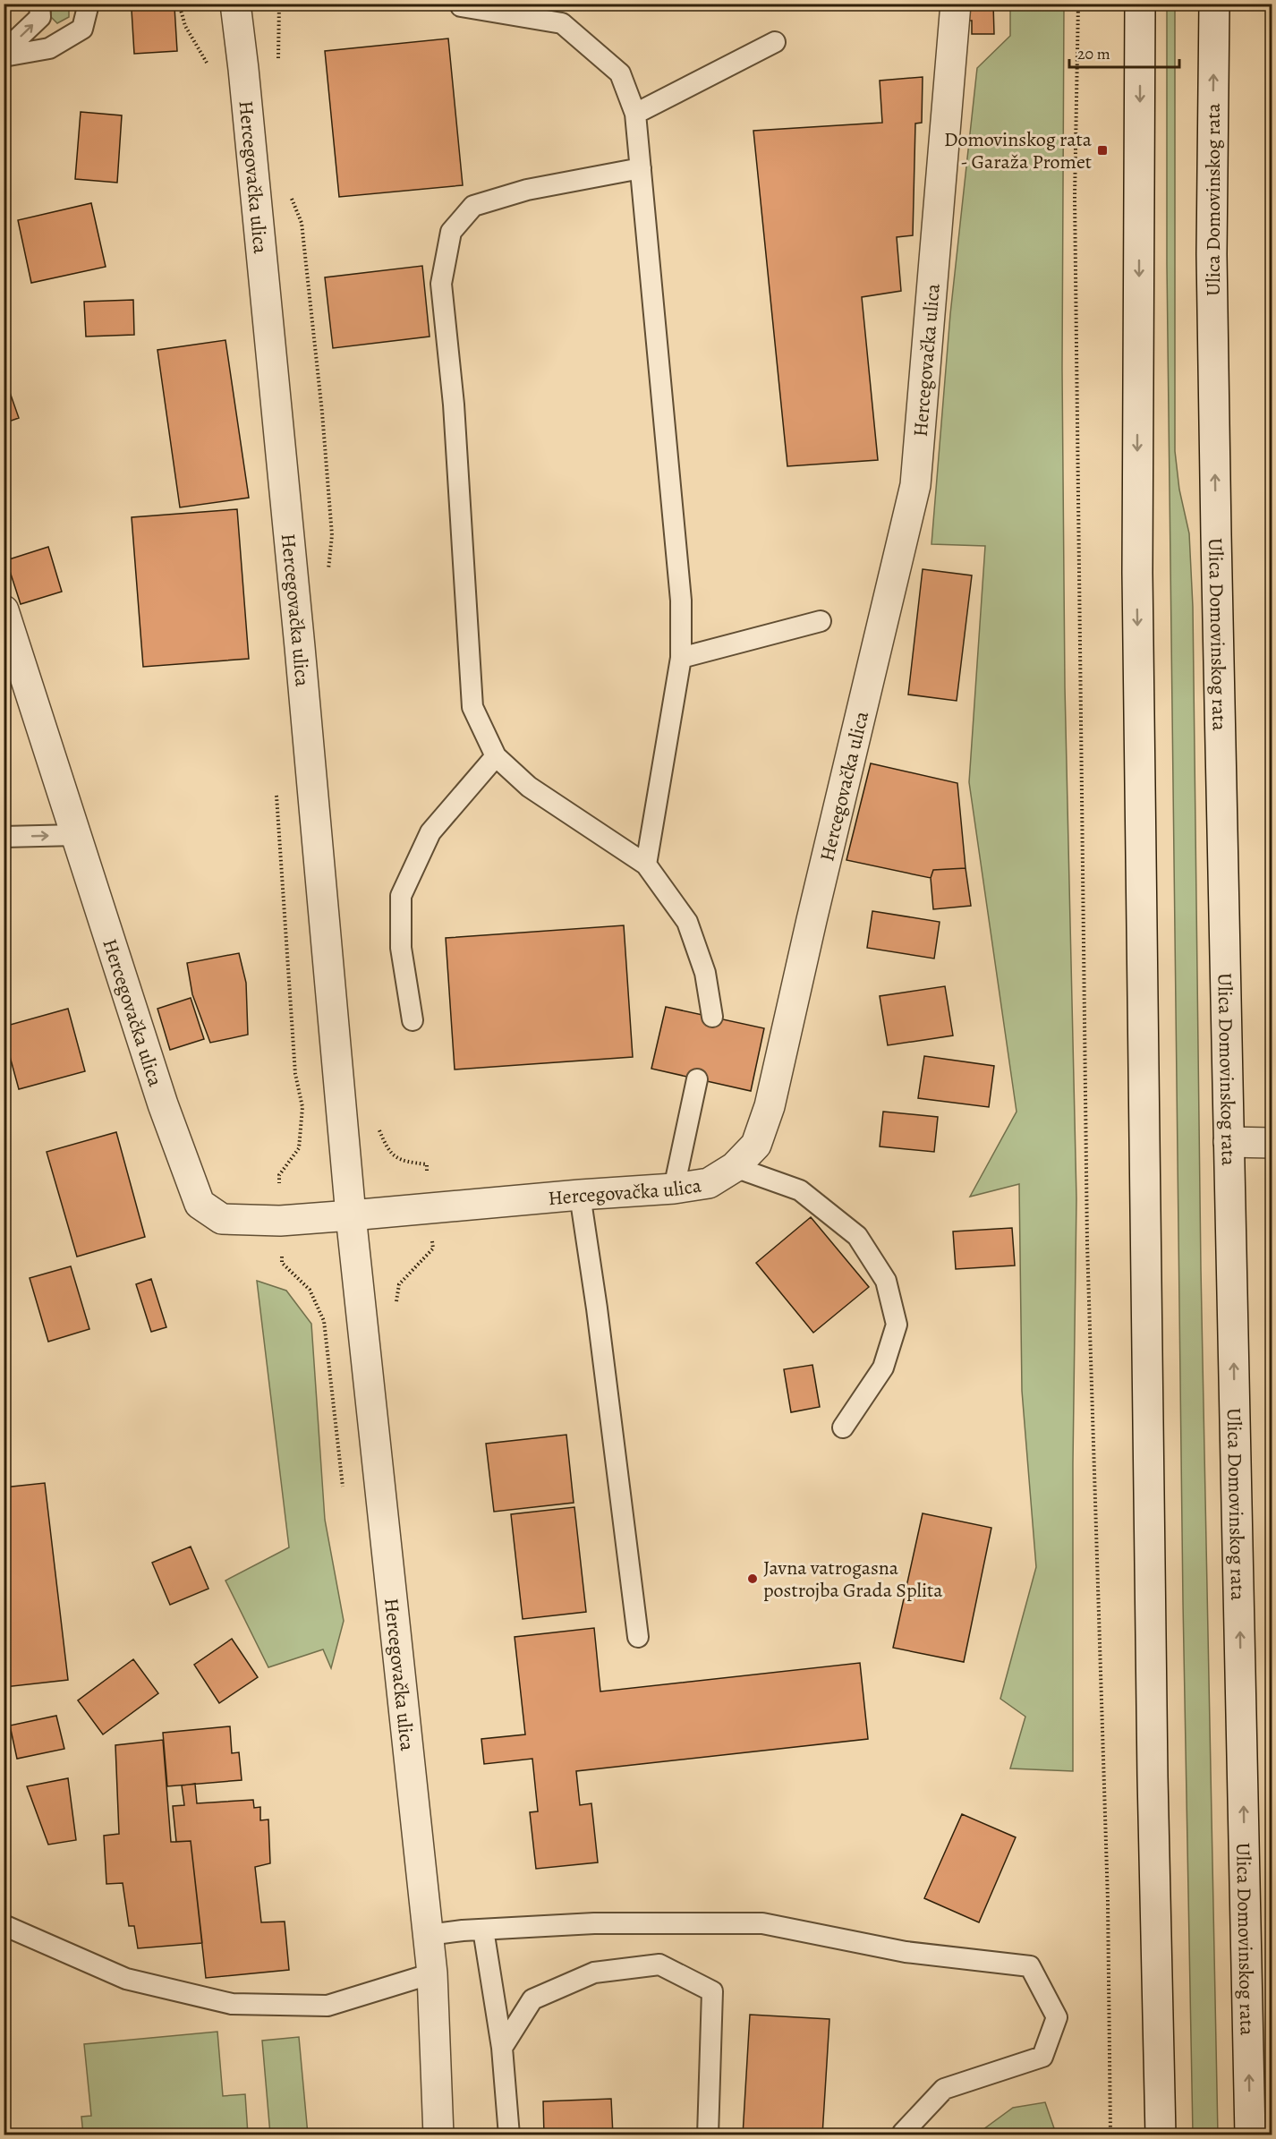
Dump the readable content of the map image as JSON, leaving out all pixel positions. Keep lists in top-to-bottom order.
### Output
{
  "streets": {
    "street": ["Hercegovačka ulica", "Ulica Domovinskog rata"]
  },
  "places": {
    "transit": ["Domovinskog rata - Garaža Promet"],
    "other": ["Javna vatrogasna postrojba Grada Splita"]
  },
  "scale_bar": "20 m"
}
